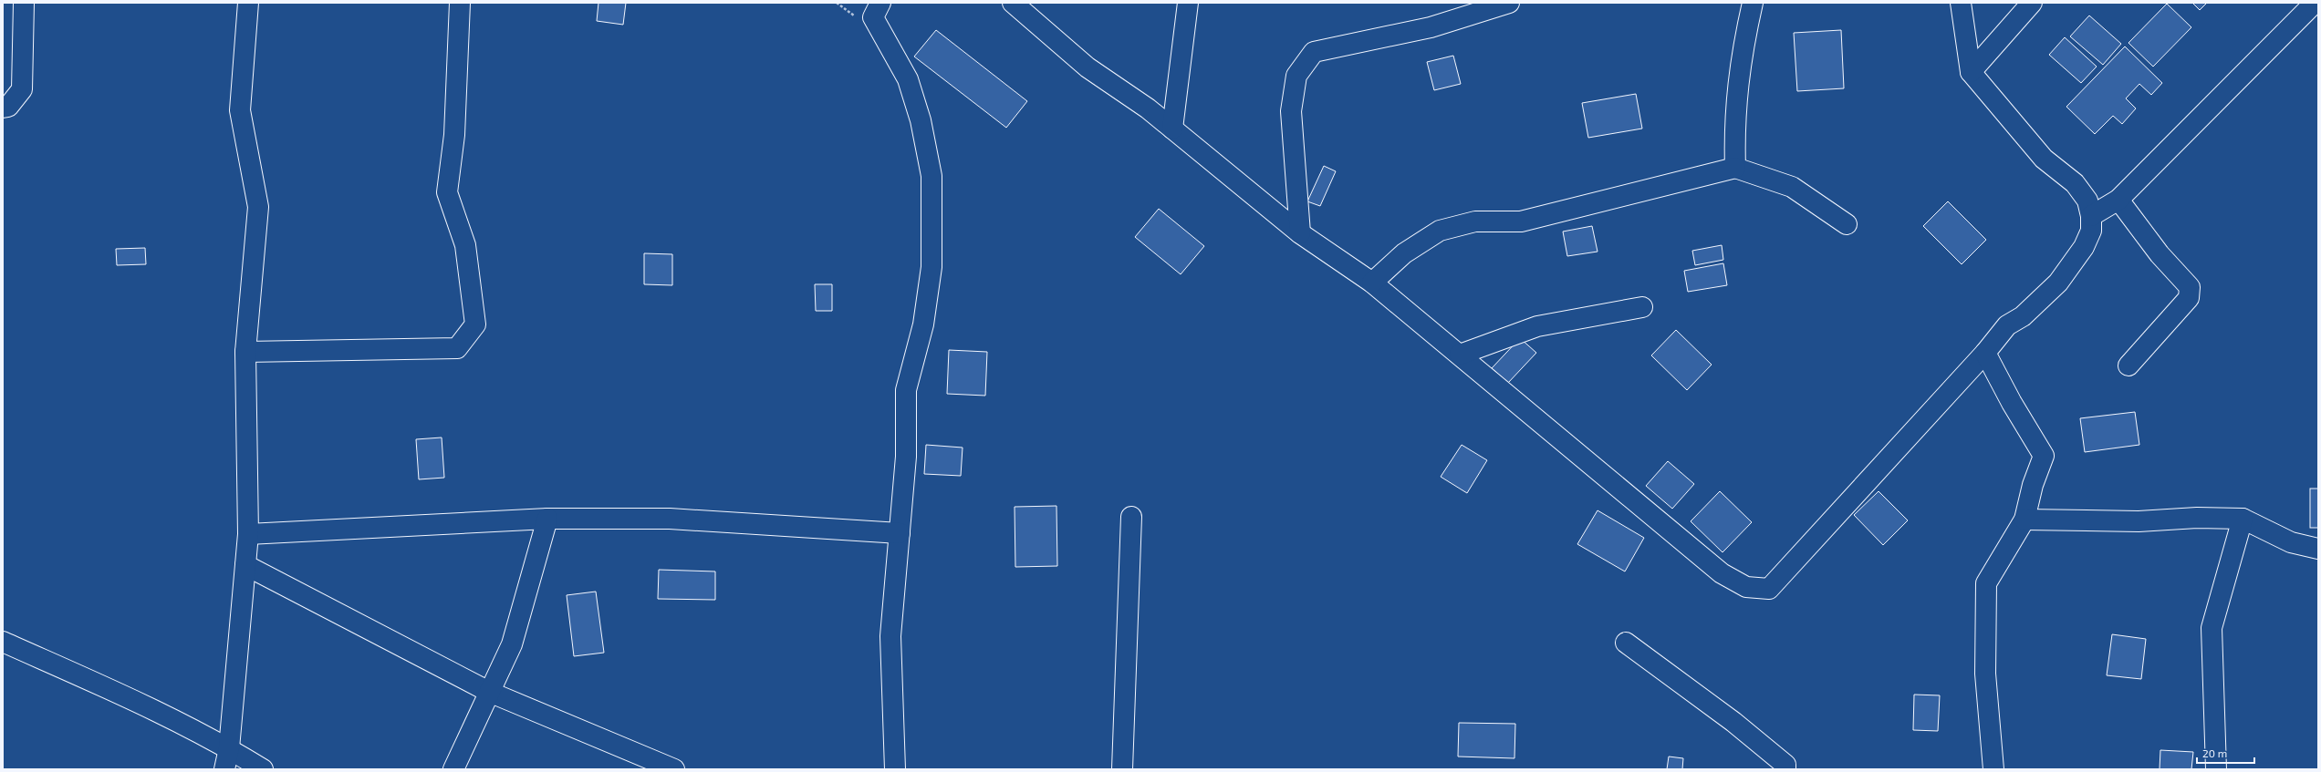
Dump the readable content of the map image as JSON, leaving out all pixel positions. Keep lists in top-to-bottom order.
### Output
{
  "scale_bar": "20 m"
}
